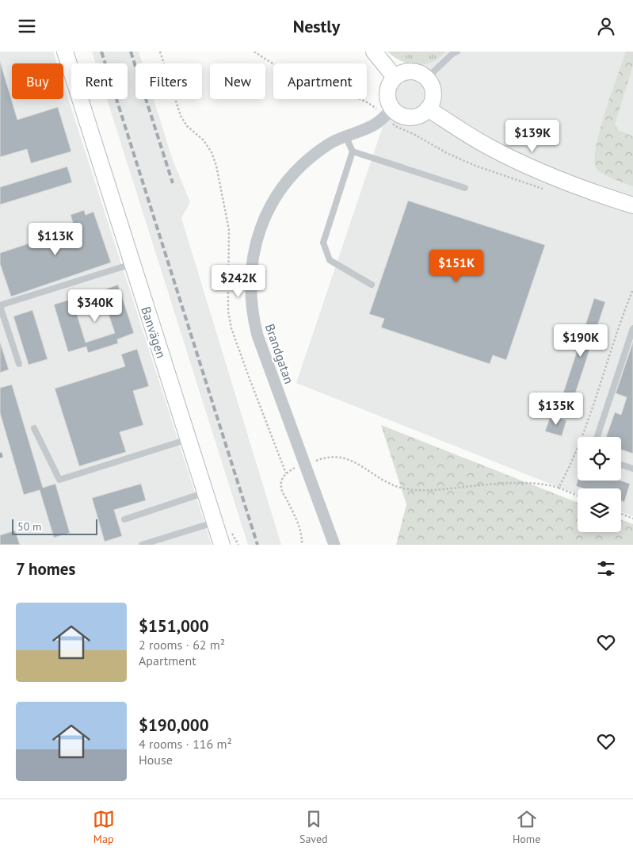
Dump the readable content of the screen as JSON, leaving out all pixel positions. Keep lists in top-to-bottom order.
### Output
{
  "streets": {
    "street": ["Banvägen", "Brandgatan"]
  },
  "scale_bar": "50 m",
  "page": {
    "header": "Nestly",
    "chip": [
      "Buy",
      "Rent",
      "Filters",
      "New",
      "Apartment"
    ],
    "price": [
      "$139K",
      "$113K",
      "$151K",
      "$242K",
      "$340K",
      "$190K",
      "$135K"
    ],
    "scale": "50 m",
    "heading": "7 homes",
    "list": [
      {
        "name": "$151,000",
        "note": "2 rooms · 62 m² · Apartment"
      },
      {
        "name": "$190,000",
        "note": "4 rooms · 116 m² · House"
      }
    ],
    "tabs": ["Map", "Saved", "Home"]
  }
}
